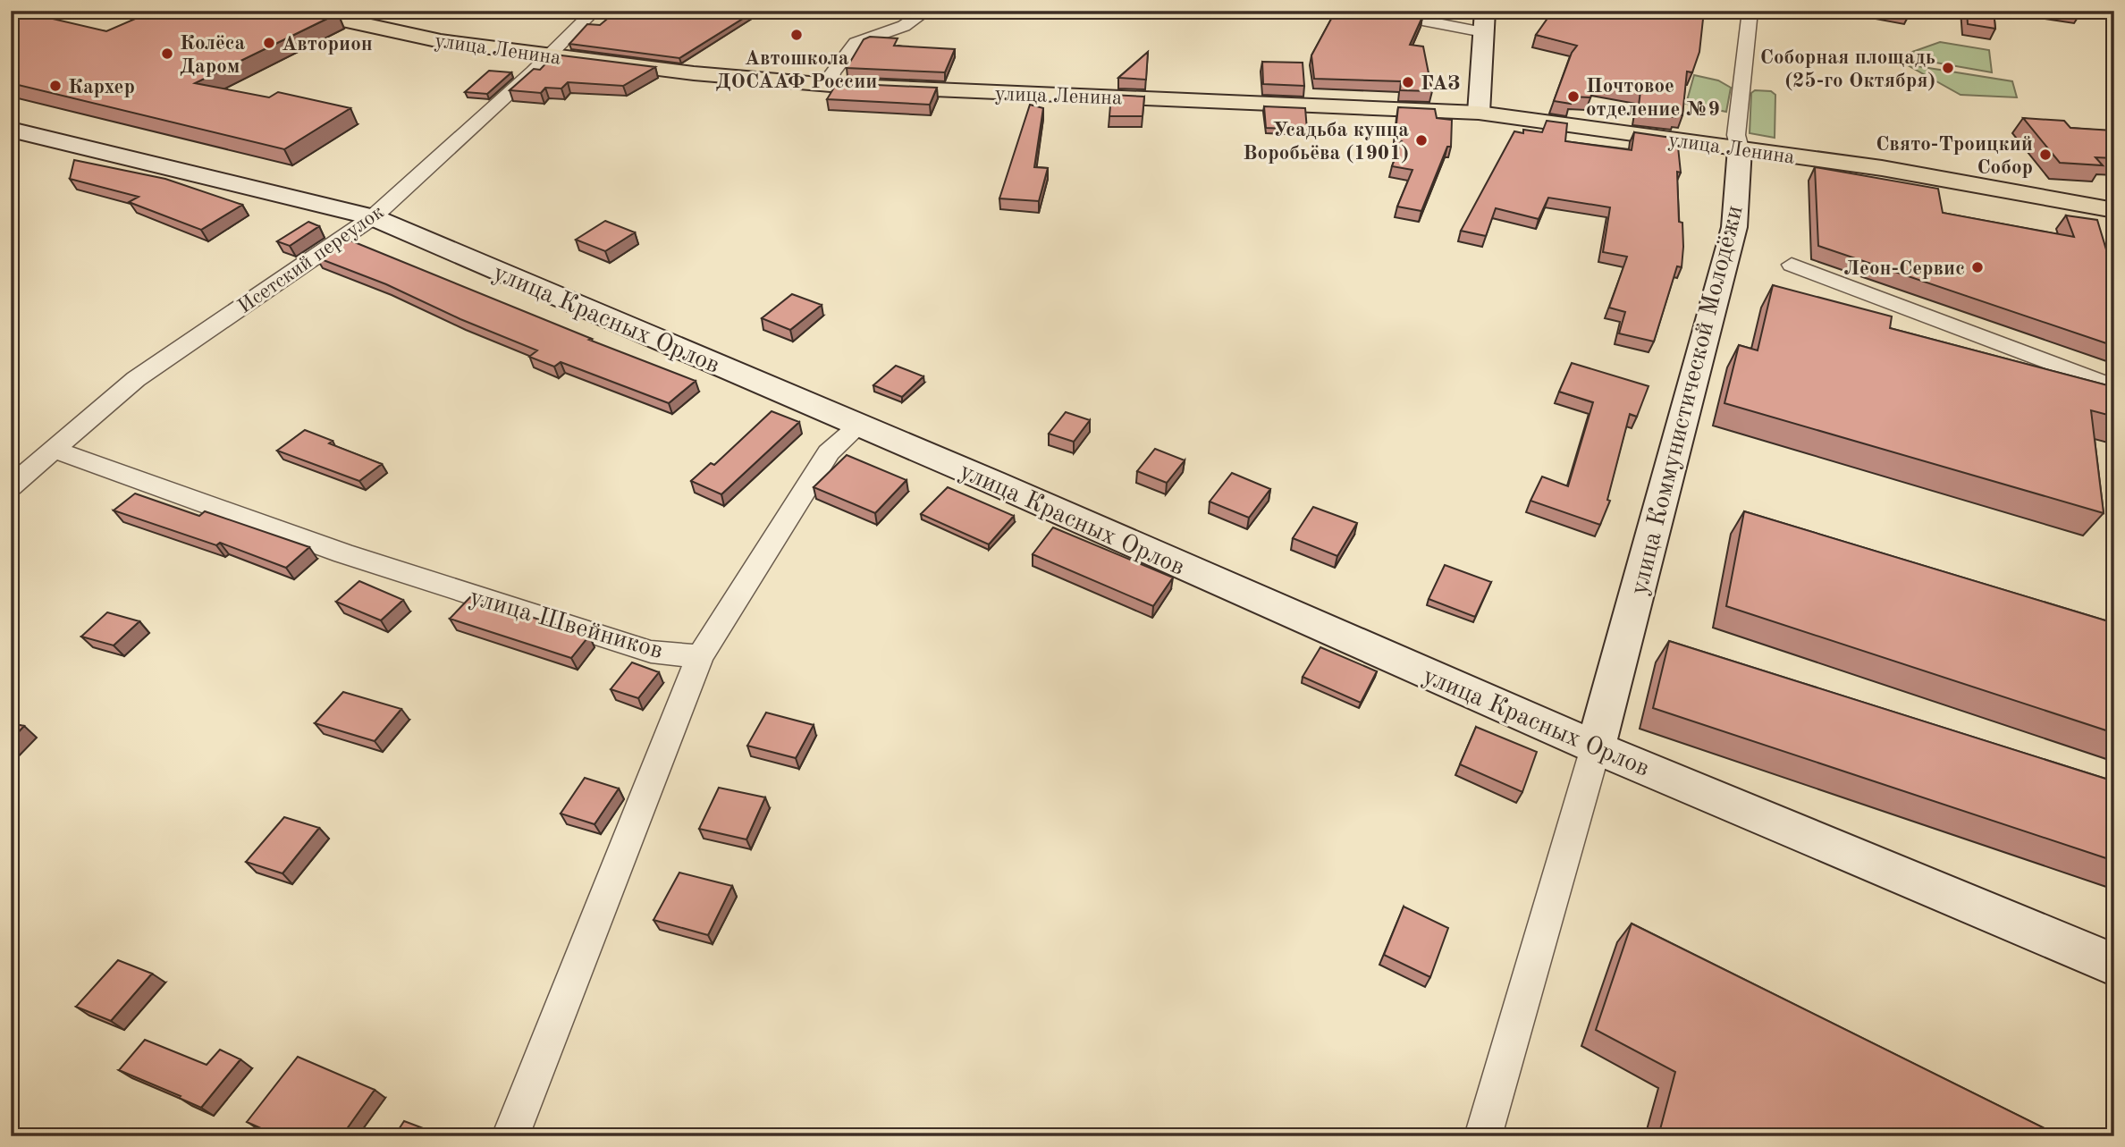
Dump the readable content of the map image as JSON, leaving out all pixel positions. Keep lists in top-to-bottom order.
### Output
{
  "streets": {
    "main road": ["улица Ленина"],
    "street": [
      "Исетский переулок",
      "улица Красных Орлов",
      "улица Коммунистической Молодёжи",
      "улица Швейников"
    ]
  },
  "crossings": [
    ["улица Ленина", "Исетский переулок"],
    ["улица Ленина", "улица Коммунистической Молодёжи"],
    ["Исетский переулок", "улица Красных Орлов"],
    ["Исетский переулок", "улица Швейников"],
    ["улица Красных Орлов", "улица Коммунистической Молодёжи"]
  ],
  "places": [
    "Автошкола ДОСААФ России",
    "Авторион",
    "Колёса Даром",
    "Соборная площадь (25-го Октября)",
    "ГАЗ",
    "Кархер",
    "Почтовое отделение №9",
    "Усадьба купца Воробьёва (1901)",
    "Свято-Троицкий Собор",
    "Леон-Сервис"
  ]
}
